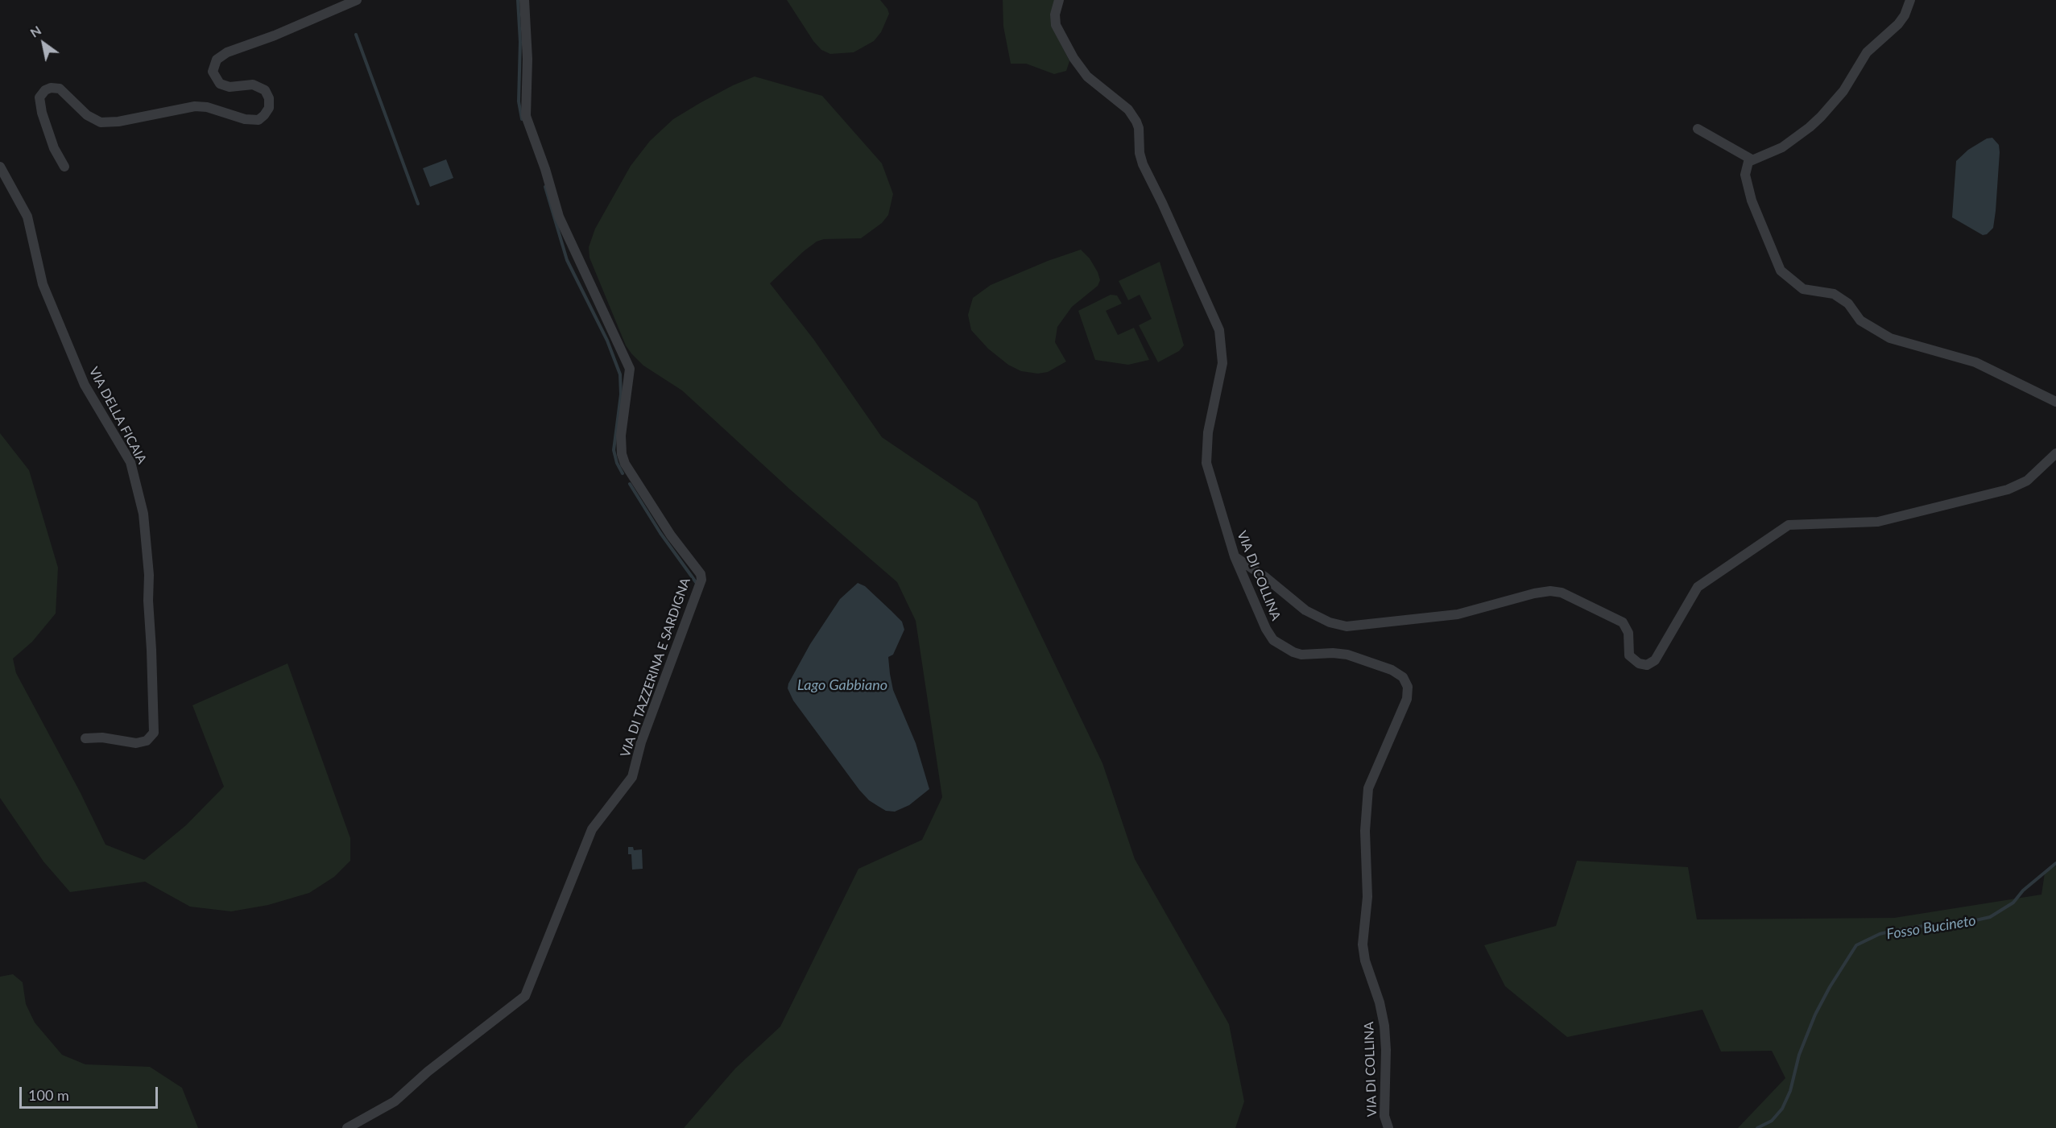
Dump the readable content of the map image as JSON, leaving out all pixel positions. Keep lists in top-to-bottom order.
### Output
{
  "streets": {
    "street": ["VIA DELLA FICAIA", "VIA DI COLLINA", "VIA DI TAZZERINA E SARDIGNA"]
  },
  "water": ["Lago Gabbiano", "Fosso Bucineto"],
  "scale_bar": "100 m",
  "north": "top left"
}
